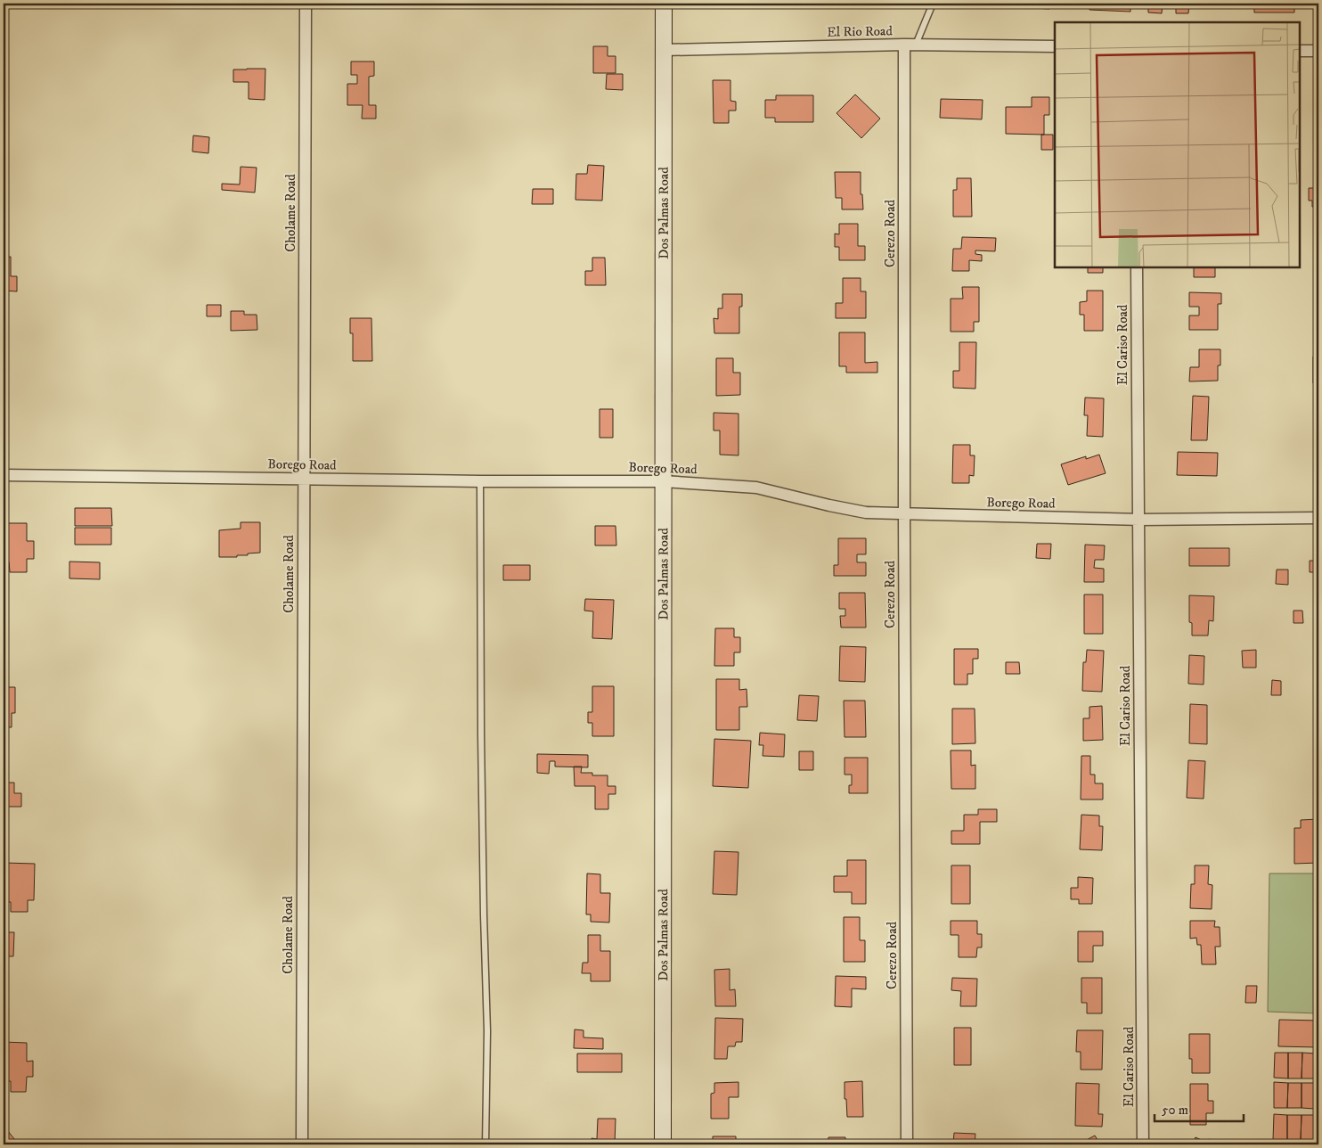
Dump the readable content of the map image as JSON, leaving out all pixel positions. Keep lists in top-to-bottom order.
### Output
{
  "streets": {
    "street": [
      "El Rio Road",
      "Cholame Road",
      "Dos Palmas Road",
      "Cerezo Road",
      "El Cariso Road",
      "Borego Road"
    ]
  },
  "crossings": [
    ["El Rio Road", "Dos Palmas Road"],
    ["El Rio Road", "Cerezo Road"],
    ["Cholame Road", "Borego Road"],
    ["Dos Palmas Road", "Borego Road"],
    ["Cerezo Road", "Borego Road"],
    ["El Cariso Road", "Borego Road"]
  ],
  "scale_bar": "50 m"
}
